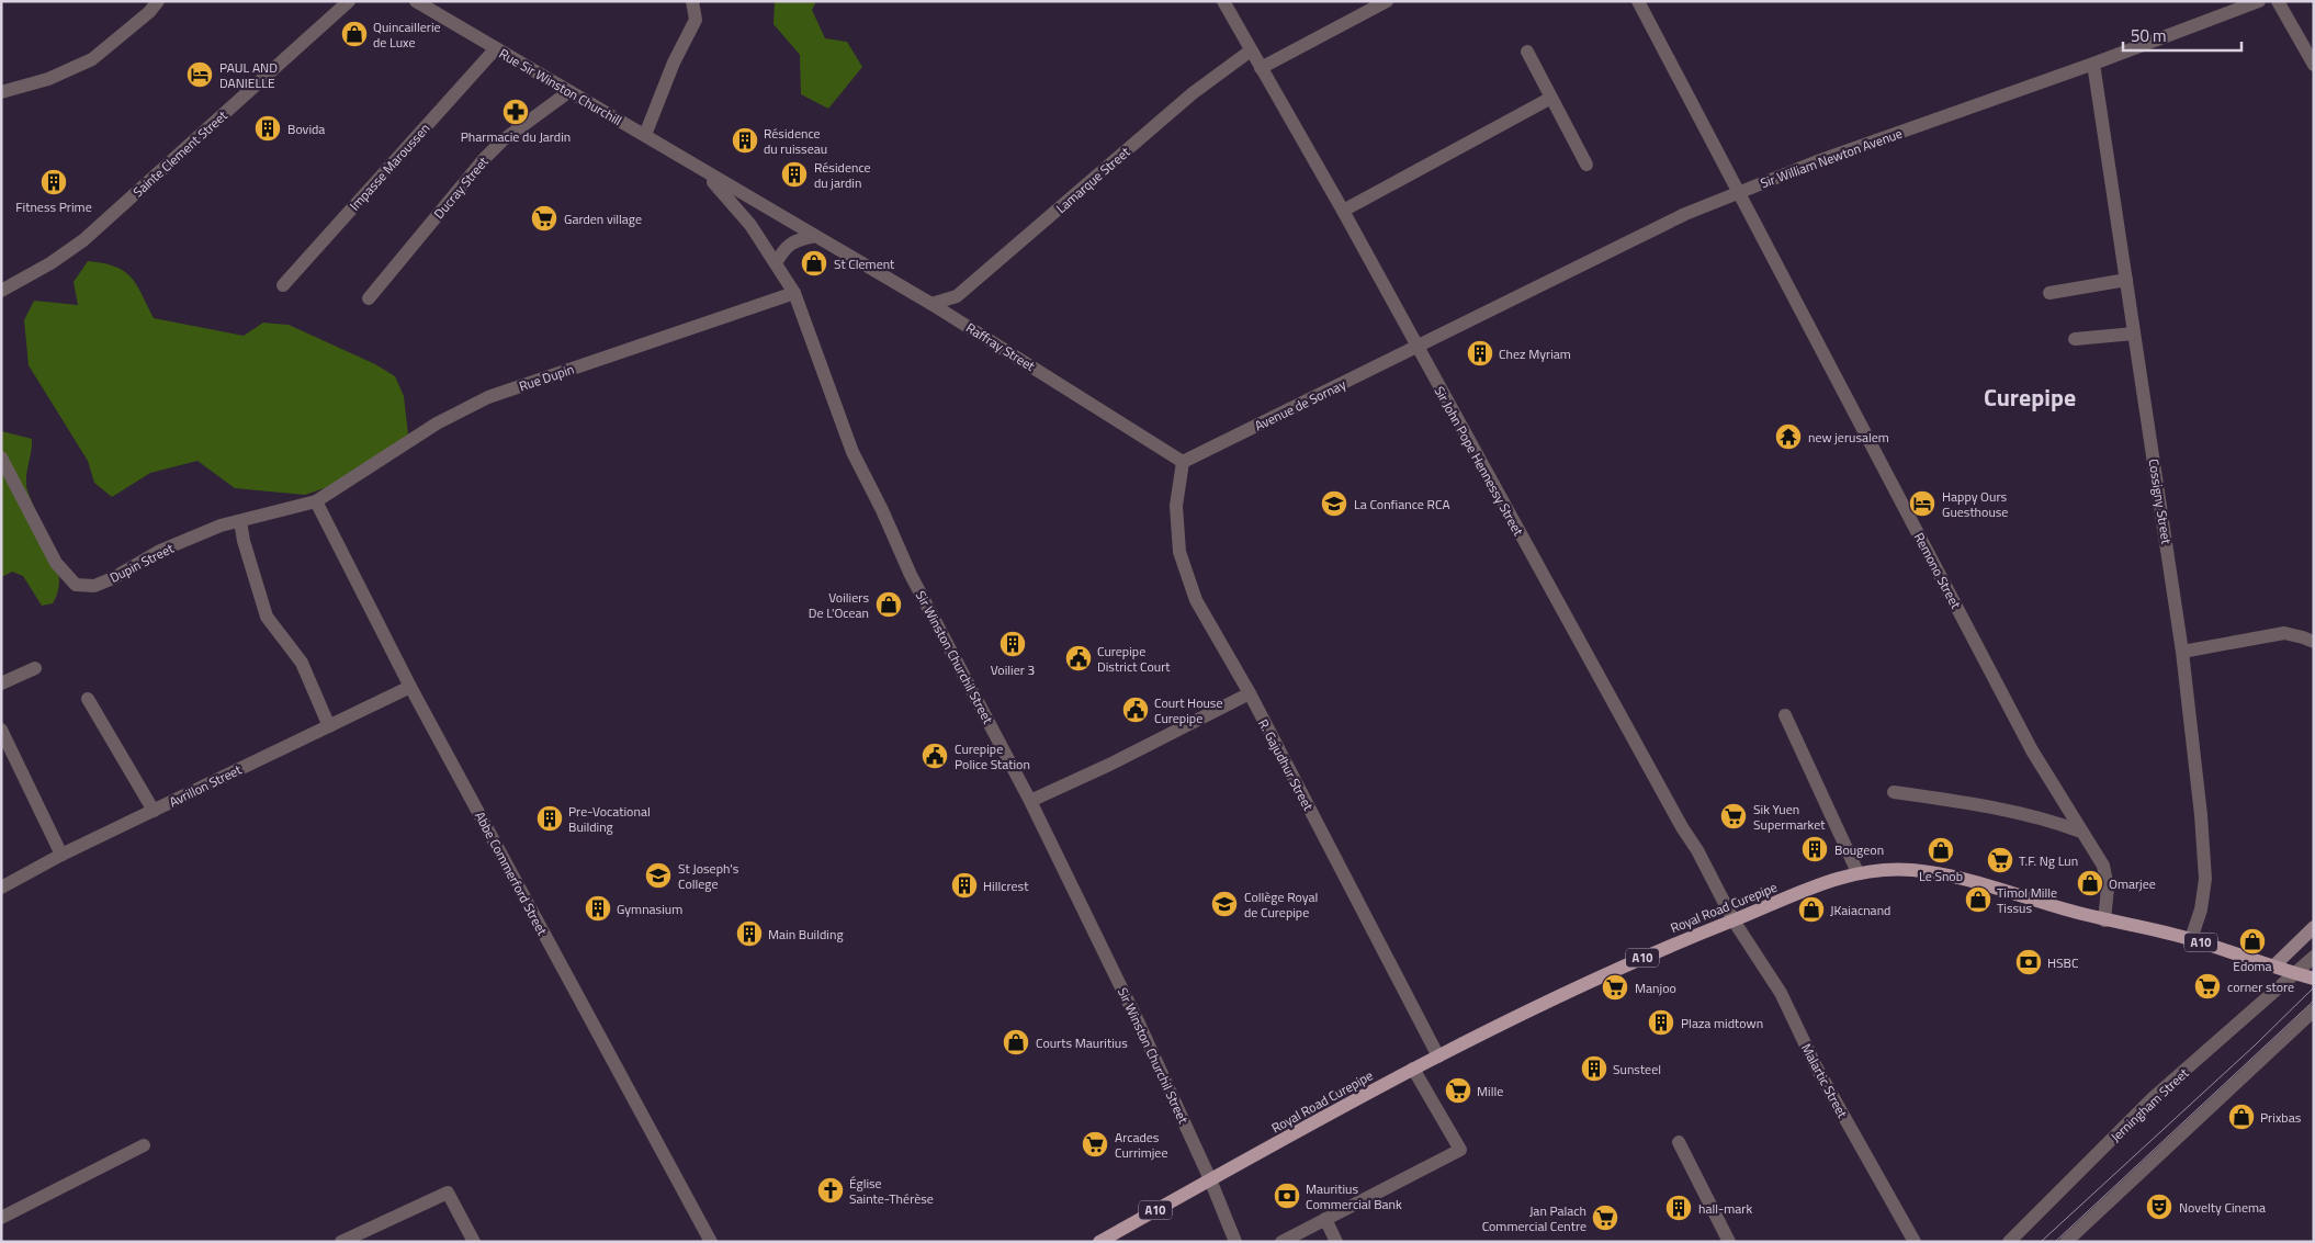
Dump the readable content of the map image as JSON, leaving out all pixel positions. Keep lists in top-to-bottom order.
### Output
{
  "streets": {
    "main road": ["Royal Road Curepipe", "A10"],
    "street": [
      "Rue Sir Winston Churchill",
      "Sainte Clement Street",
      "Sir William Newton Avenue",
      "Impasse Maroussen",
      "Lamarque Street",
      "Ducray Street",
      "Raffray Street",
      "Rue Dupin",
      "Avenue de Sornay",
      "Sir John Pope Hennessy Street",
      "Cossigny Street",
      "Dupin Street",
      "Remono Street",
      "Sir Winston Churchil Street",
      "R. Gajudhur Street",
      "Avrillon Street",
      "Abbe Commerford Street",
      "Malartic Street",
      "Jerningham Street"
    ]
  },
  "crossings": [
    ["Rue Sir Winston Churchill", "Impasse Maroussen"],
    ["Rue Sir Winston Churchill", "Ducray Street"],
    ["Rue Sir Winston Churchill", "Raffray Street"],
    ["Rue Sir Winston Churchill", "Sir Winston Churchil Street"],
    ["Sir William Newton Avenue", "Avenue de Sornay"],
    ["Sir William Newton Avenue", "Sir John Pope Hennessy Street"],
    ["Sir William Newton Avenue", "Cossigny Street"],
    ["Sir William Newton Avenue", "Remono Street"],
    ["Lamarque Street", "Raffray Street"],
    ["Lamarque Street", "Sir John Pope Hennessy Street"],
    ["Raffray Street", "Avenue de Sornay"],
    ["Raffray Street", "Sir Winston Churchil Street"],
    ["Raffray Street", "R. Gajudhur Street"],
    ["Rue Dupin", "Dupin Street"],
    ["Rue Dupin", "Sir Winston Churchil Street"],
    ["Rue Dupin", "Abbe Commerford Street"],
    ["Avenue de Sornay", "Sir John Pope Hennessy Street"],
    ["Avenue de Sornay", "R. Gajudhur Street"],
    ["Sir John Pope Hennessy Street", "Royal Road Curepipe"],
    ["Sir John Pope Hennessy Street", "Malartic Street"],
    ["Cossigny Street", "Royal Road Curepipe"],
    ["Dupin Street", "Abbe Commerford Street"],
    ["Remono Street", "Royal Road Curepipe"],
    ["Sir Winston Churchil Street", "Royal Road Curepipe"],
    ["R. Gajudhur Street", "Royal Road Curepipe"],
    ["Avrillon Street", "Abbe Commerford Street"],
    ["Royal Road Curepipe", "Malartic Street"],
    ["Royal Road Curepipe", "Jerningham Street"]
  ],
  "districts": ["Curepipe"],
  "places": {
    "shop": [
      "Quincaillerie de Luxe",
      "St Clement",
      "Voiliers De L'Ocean",
      "Le Snob",
      "Omarjee",
      "Timol Mille Tissus",
      "JKaiacnand",
      "Edoma",
      "Courts Mauritius",
      "Prixbas"
    ],
    "hotel": ["PAUL AND DANIELLE", "Happy Ours Guesthouse"],
    "pharmacy": ["Pharmacie du Jardin"],
    "building": [
      "Bovida",
      "Résidence du ruisseau",
      "Résidence du jardin",
      "Fitness Prime",
      "Chez Myriam",
      "Voilier 3",
      "Pre-Vocational Building",
      "Bougeon",
      "Hillcrest",
      "Gymnasium",
      "Main Building",
      "Plaza midtown",
      "Sunsteel",
      "hall-mark"
    ],
    "supermarket": [
      "Garden village",
      "Sik Yuen Supermarket",
      "T.F. Ng Lun",
      "corner store",
      "Manjoo",
      "Mille",
      "Arcades Currimjee",
      "Jan Palach Commercial Centre"
    ],
    "temple": ["new jerusalem"],
    "school or university": ["La Confiance RCA", "St Joseph's College", "Collège Royal de Curepipe"],
    "public building": ["Curepipe District Court", "Court House Curepipe", "Curepipe Police Station"],
    "bank": ["HSBC", "Mauritius Commercial Bank"],
    "church": ["Église Sainte-Thérèse"],
    "theatre": ["Novelty Cinema"]
  },
  "scale_bar": "50 m"
}
